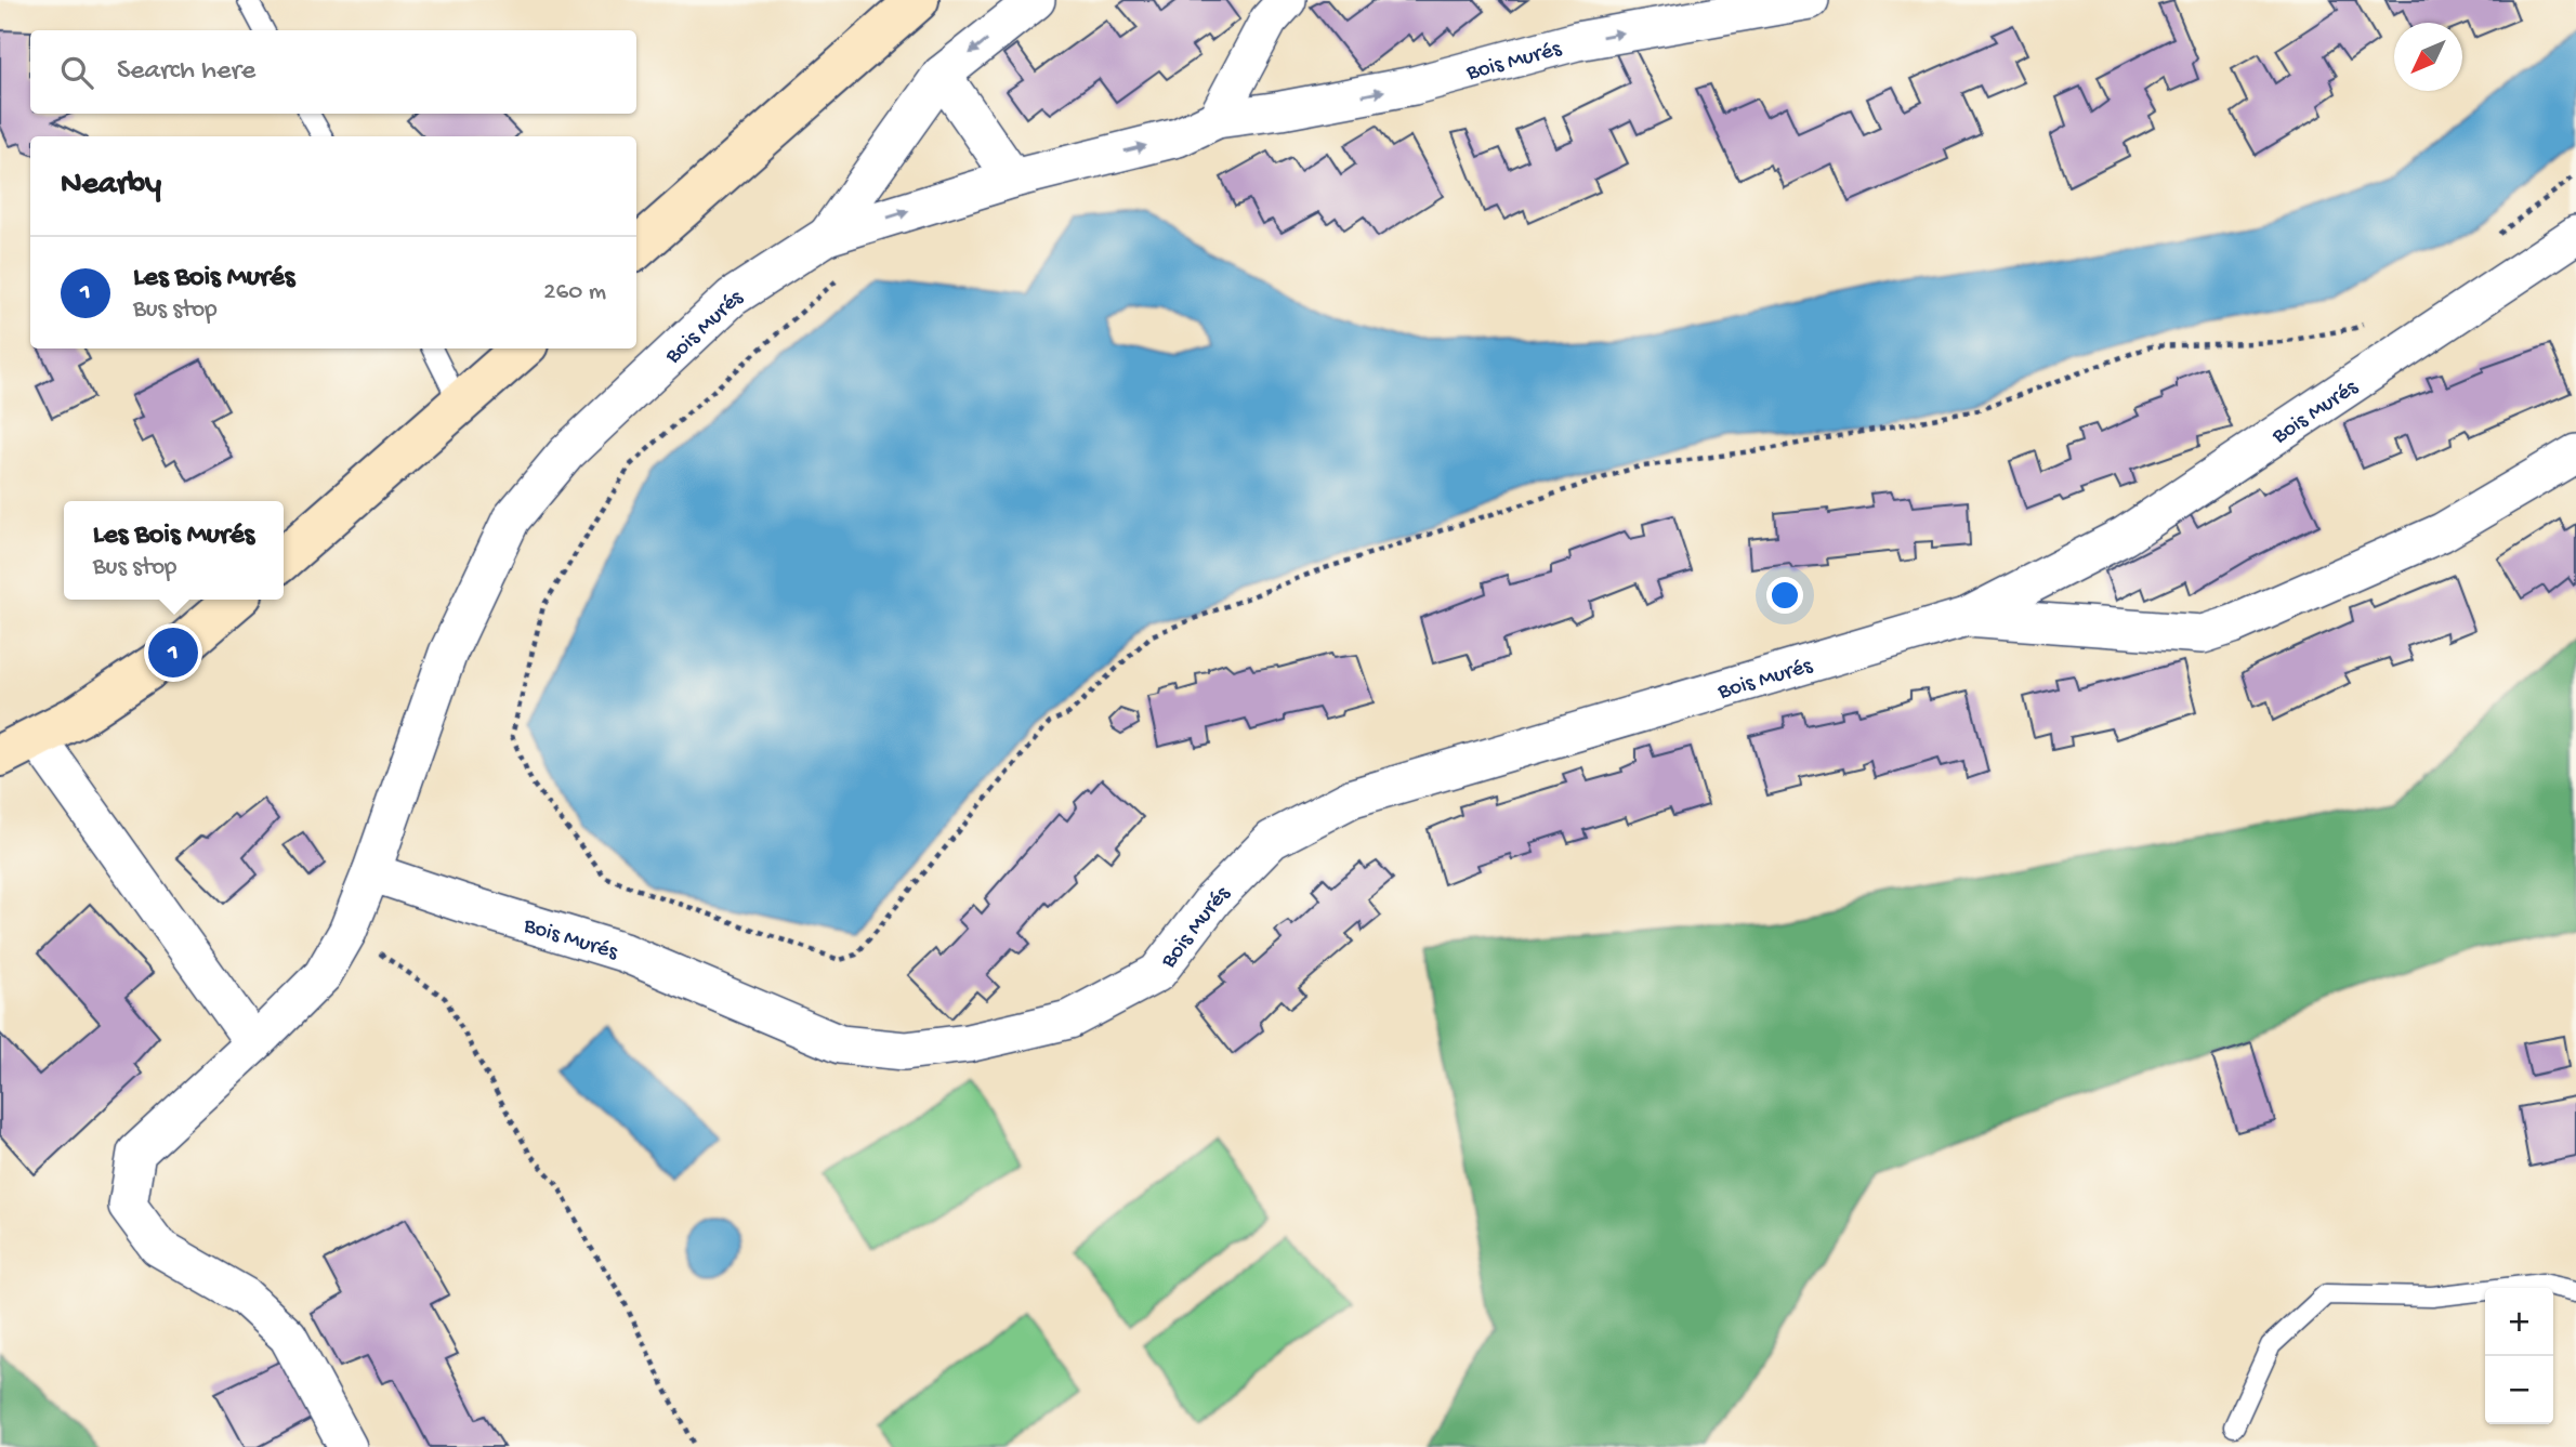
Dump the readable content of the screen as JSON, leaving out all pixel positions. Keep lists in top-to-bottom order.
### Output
{
  "streets": {
    "street": ["Bois Murés"]
  },
  "north": "bottom left",
  "page": {
    "search": "Search here",
    "heading": "Nearby",
    "list": [
      {
        "mark": "1",
        "name": "Les Bois Murés",
        "note": "Bus stop",
        "value": "260 m"
      }
    ],
    "popup": ["Les Bois Murés", "Bus stop"],
    "pins": "1",
    "map_buttons": ["+", "−"]
  }
}
